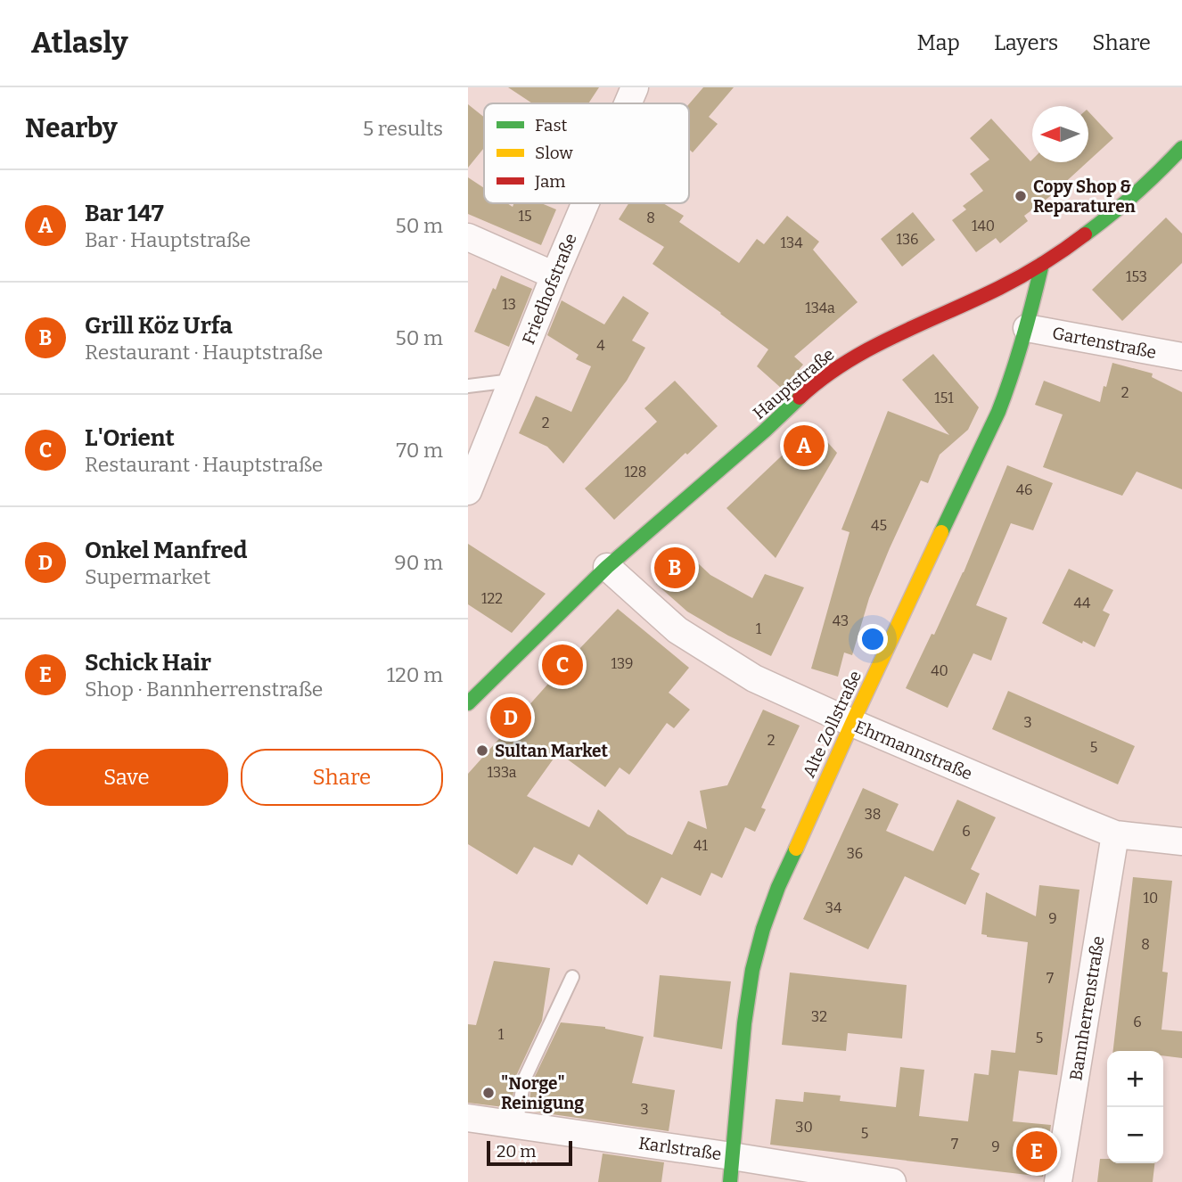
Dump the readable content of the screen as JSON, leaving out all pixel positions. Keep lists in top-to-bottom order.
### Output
{
  "streets": {
    "street": [
      "Friedhofstraße",
      "Gartenstraße",
      "Hauptstraße",
      "Alte Zollstraße",
      "Ehrmannstraße",
      "Bannherrenstraße",
      "Karlstraße"
    ]
  },
  "crossings": [
    ["Gartenstraße", "Alte Zollstraße"],
    ["Hauptstraße", "Alte Zollstraße"],
    ["Hauptstraße", "Ehrmannstraße"],
    ["Alte Zollstraße", "Ehrmannstraße"],
    ["Alte Zollstraße", "Karlstraße"],
    ["Ehrmannstraße", "Bannherrenstraße"]
  ],
  "places": ["Copy Shop & Reparaturen", "Sultan Market", "\"Norge\" Reinigung"],
  "house_numbers": [
    "15",
    "8",
    "140",
    "136",
    "134",
    "153",
    "13",
    "134a",
    "4",
    "2",
    "151",
    "2",
    "128",
    "46",
    "45",
    "122",
    "44",
    "43",
    "1",
    "139",
    "40",
    "3",
    "2",
    "5",
    "133a",
    "38",
    "6",
    "41",
    "36",
    "10",
    "34",
    "9",
    "8",
    "7",
    "32",
    "6",
    "1",
    "5",
    "3",
    "30",
    "5",
    "7",
    "9"
  ],
  "legend": ["Fast", "Slow", "Jam"],
  "scale_bar": "20 m",
  "north": "left",
  "page": {
    "header": "Atlasly",
    "nav": ["Map", "Layers", "Share"],
    "heading": ["Nearby", "5 results"],
    "list": [
      {
        "mark": "A",
        "name": "Bar 147",
        "note": "Bar · Hauptstraße",
        "value": "50 m"
      },
      {
        "mark": "B",
        "name": "Grill Köz Urfa",
        "note": "Restaurant · Hauptstraße",
        "value": "50 m"
      },
      {
        "mark": "C",
        "name": "L'Orient",
        "note": "Restaurant · Hauptstraße",
        "value": "70 m"
      },
      {
        "mark": "D",
        "name": "Onkel Manfred",
        "note": "Supermarket",
        "value": "90 m"
      },
      {
        "mark": "E",
        "name": "Schick Hair",
        "note": "Shop · Bannherrenstraße",
        "value": "120 m"
      }
    ],
    "pins": [
      "A",
      "B",
      "C",
      "D",
      "E"
    ],
    "buttons": ["Save", "Share"],
    "map_buttons": ["+", "−"],
    "scale": "20 m"
  }
}
